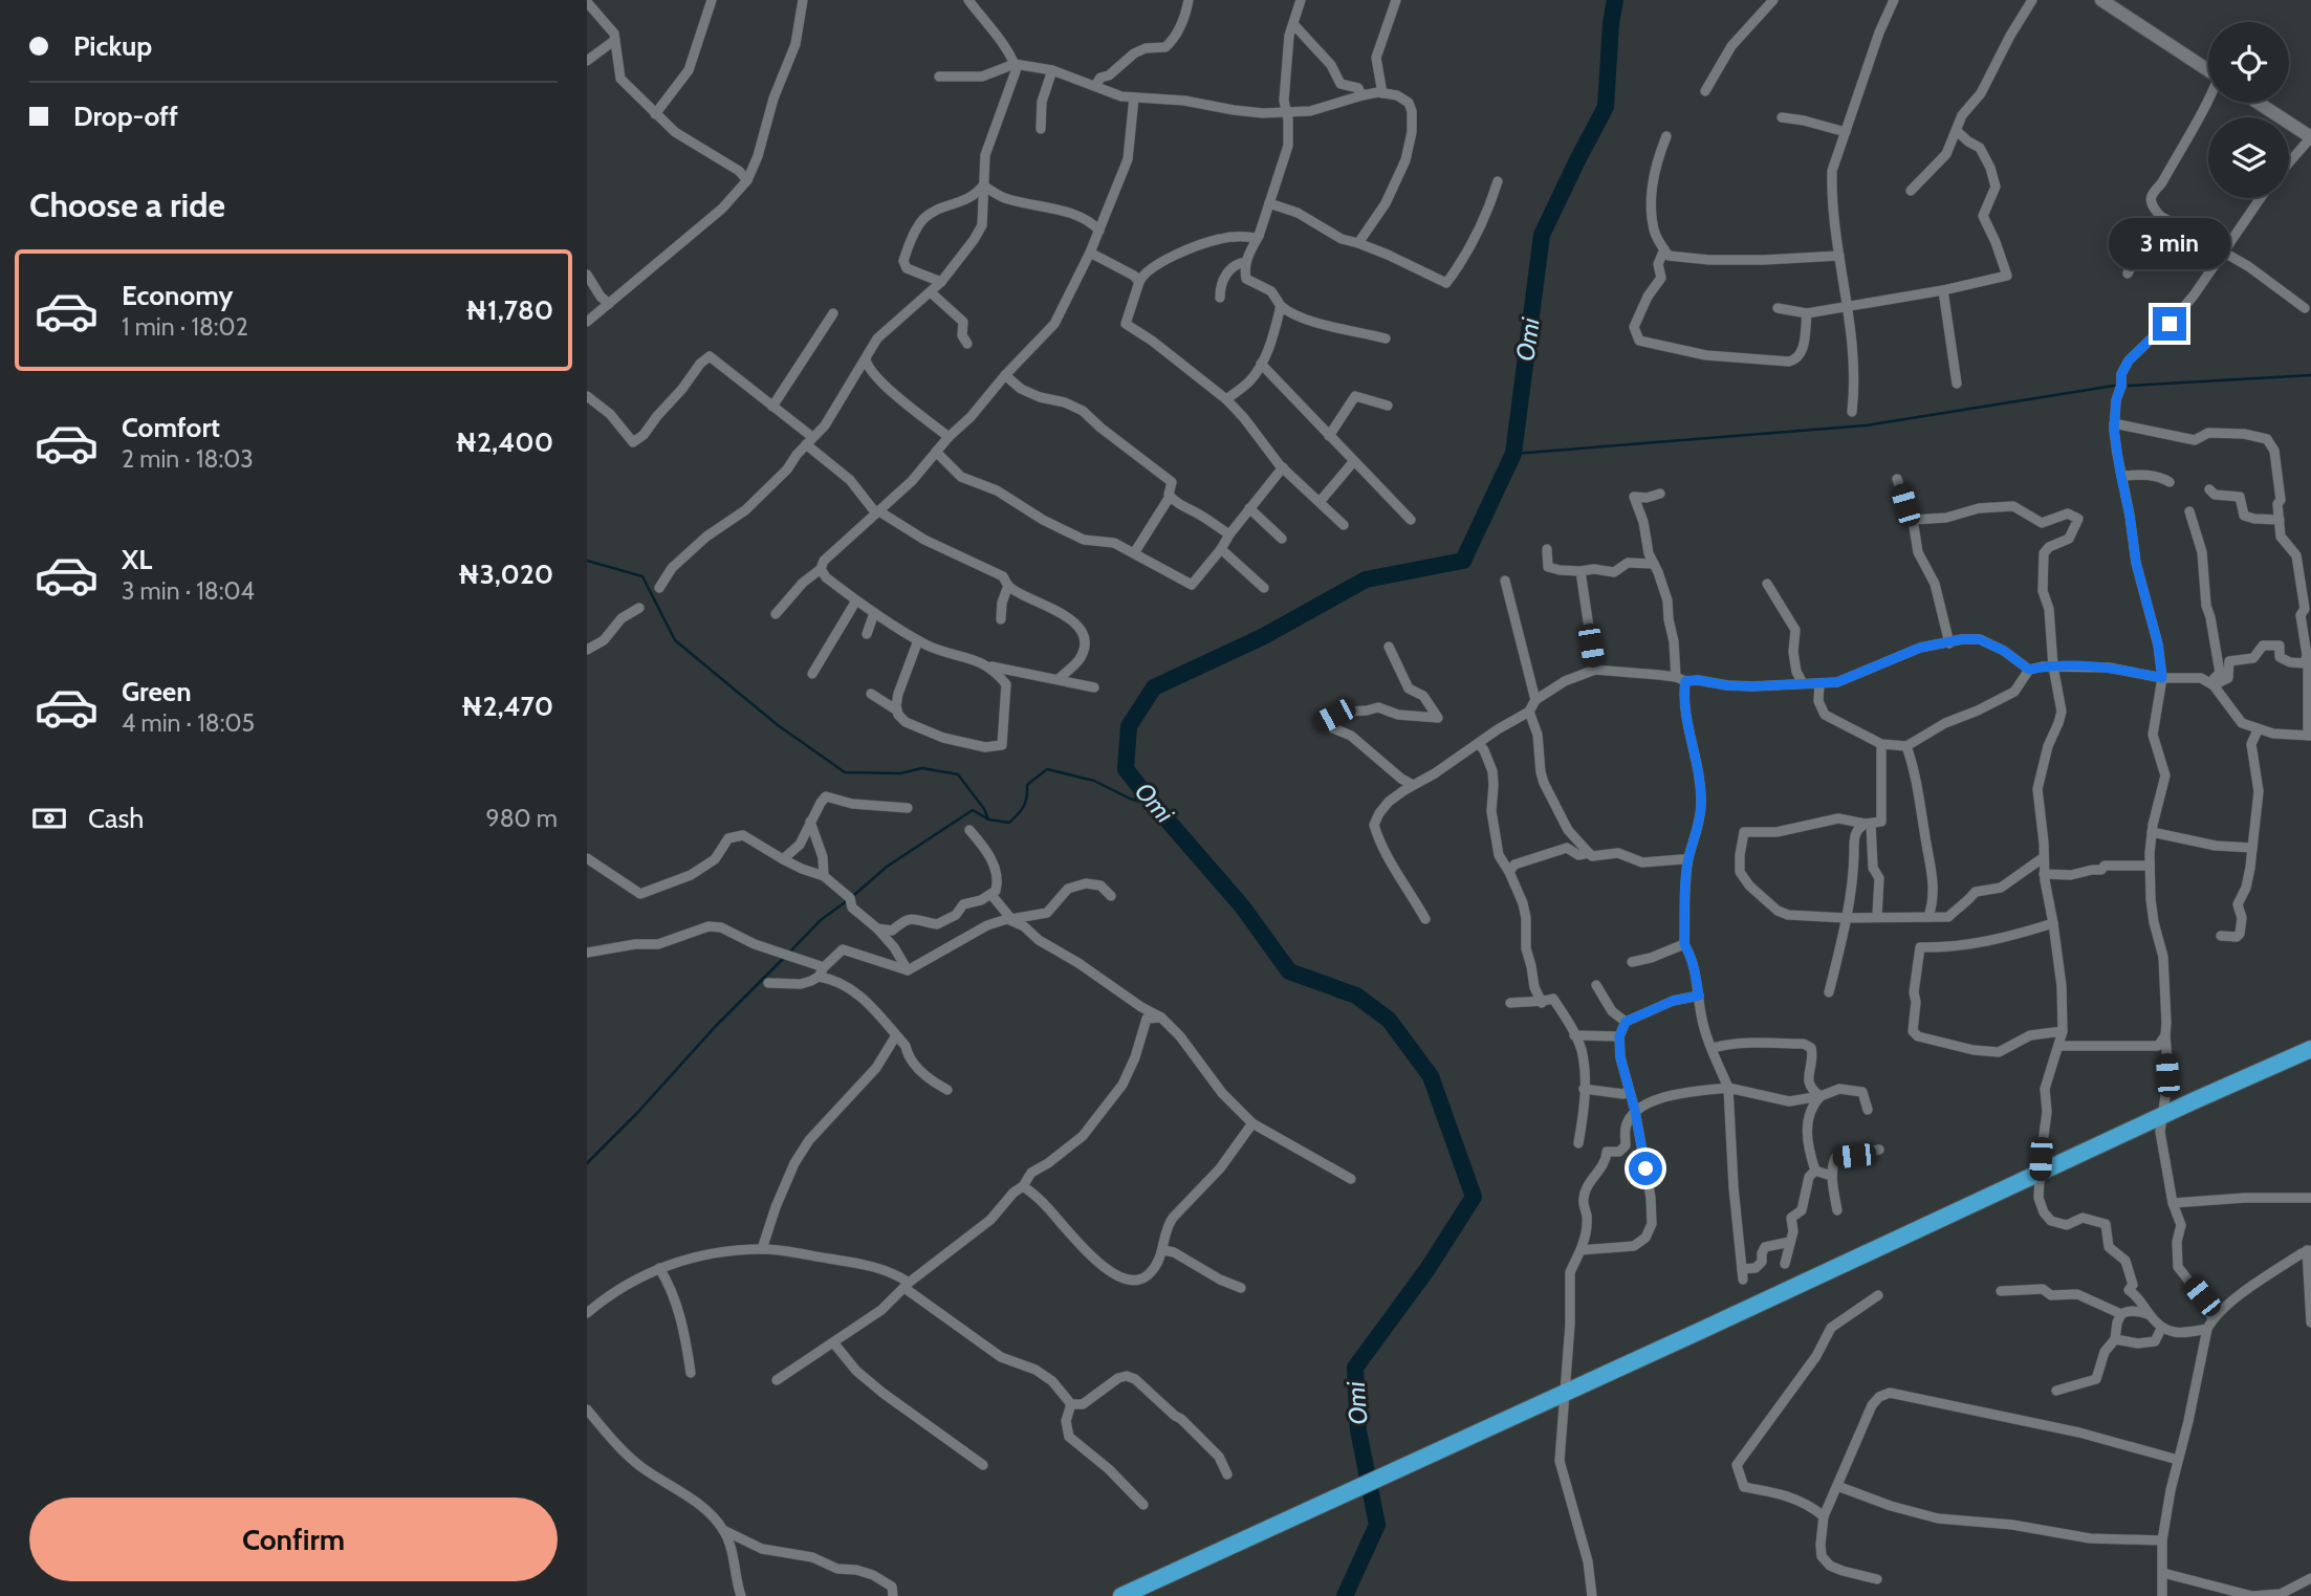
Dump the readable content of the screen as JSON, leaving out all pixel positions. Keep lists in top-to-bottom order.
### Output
{
  "water": ["Omi"],
  "page": {
    "banner": ["Pickup", "Drop-off"],
    "heading": "Choose a ride",
    "bubble": "3 min",
    "list": [
      {
        "name": "Economy",
        "note": "1 min · 18:02",
        "value": "₦1,780"
      },
      {
        "name": "Comfort",
        "note": "2 min · 18:03",
        "value": "₦2,400"
      },
      {
        "name": "XL",
        "note": "3 min · 18:04",
        "value": "₦3,020"
      },
      {
        "name": "Green",
        "note": "4 min · 18:05",
        "value": "₦2,470"
      }
    ],
    "pay": ["Cash", "980 m"],
    "buttons": "Confirm"
  }
}
